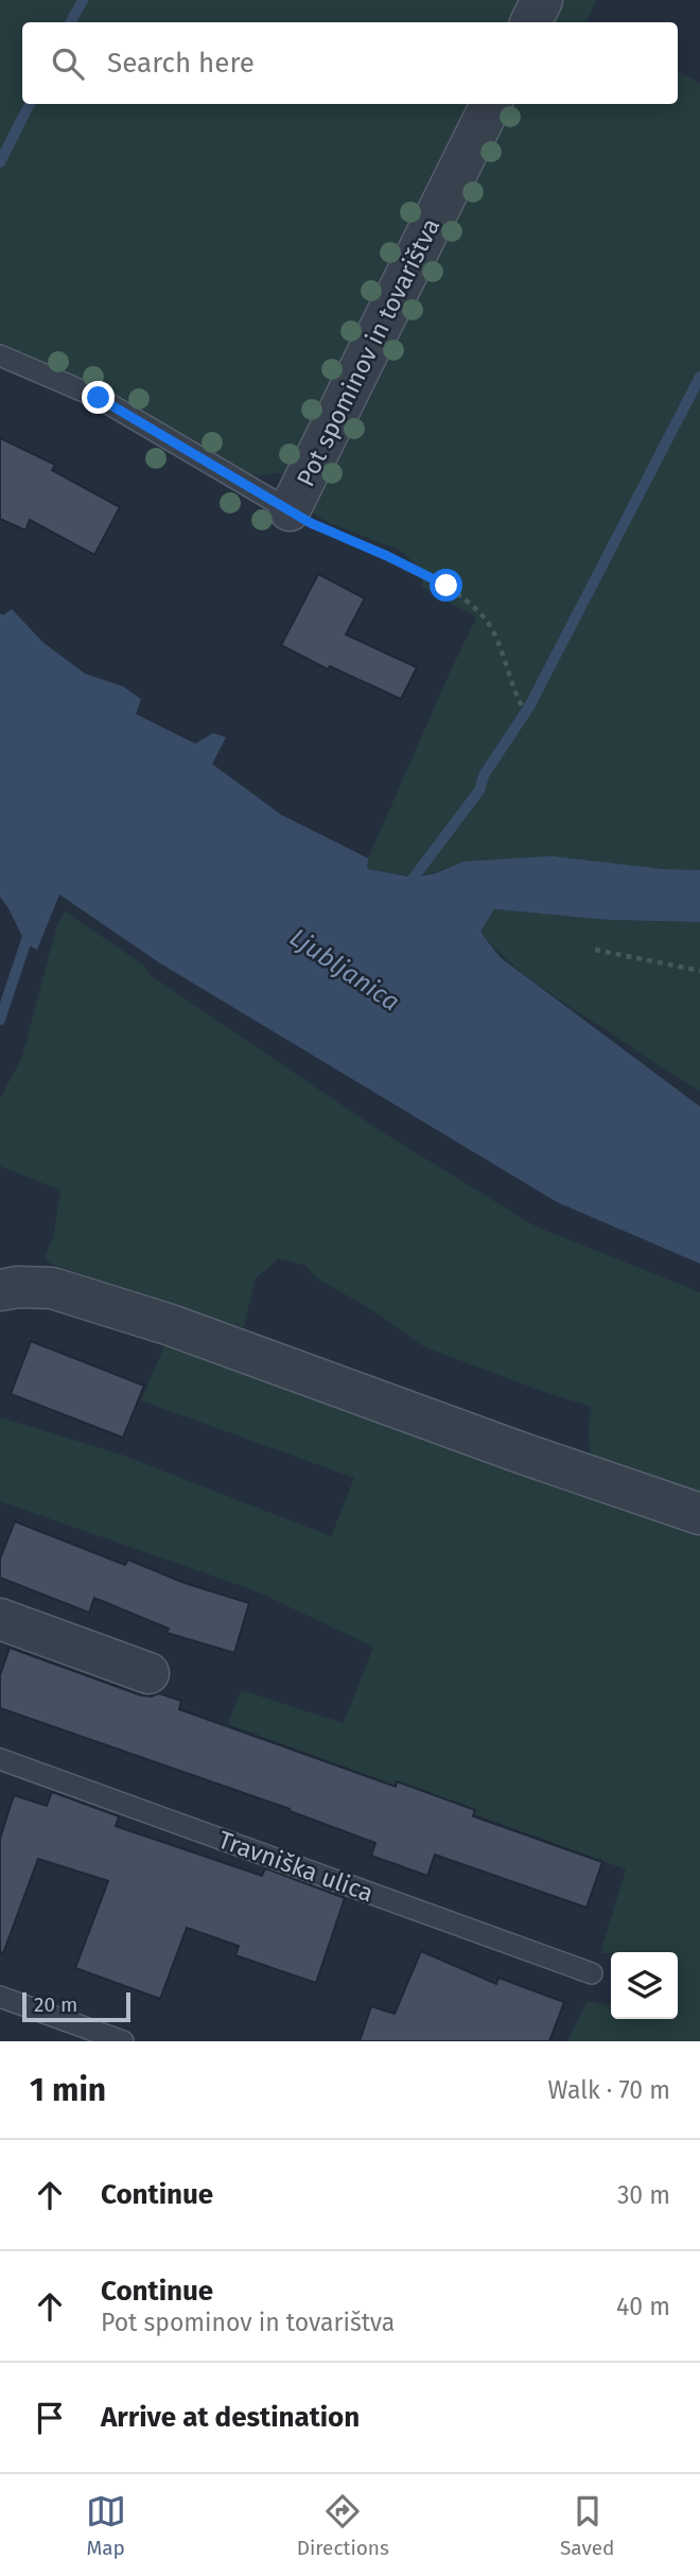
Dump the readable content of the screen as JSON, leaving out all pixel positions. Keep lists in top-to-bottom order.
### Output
{
  "streets": {
    "street": ["Pot spominov in tovarištva"],
    "lane": ["Travniška ulica"]
  },
  "water": ["Ljubljanica"],
  "scale_bar": "20 m",
  "page": {
    "search": "Search here",
    "scale": "20 m",
    "heading": ["1 min", "Walk · 70 m"],
    "list": [
      ["Continue", "30 m"],
      ["Continue", "Pot spominov in tovarištva", "40 m"],
      "Arrive at destination"
    ],
    "nav": ["Map", "Directions", "Saved"]
  }
}
